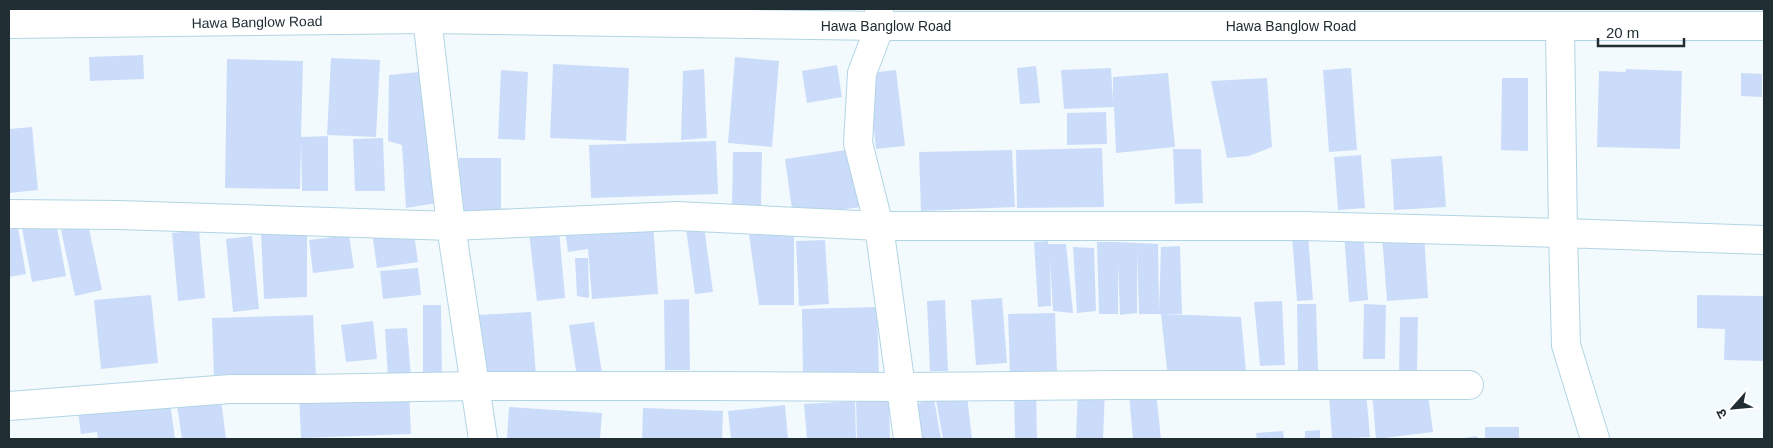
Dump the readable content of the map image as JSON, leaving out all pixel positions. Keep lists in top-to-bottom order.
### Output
{
  "streets": {
    "street": ["Hawa Banglow Road"]
  },
  "scale_bar": "20 m",
  "north": "bottom left"
}
